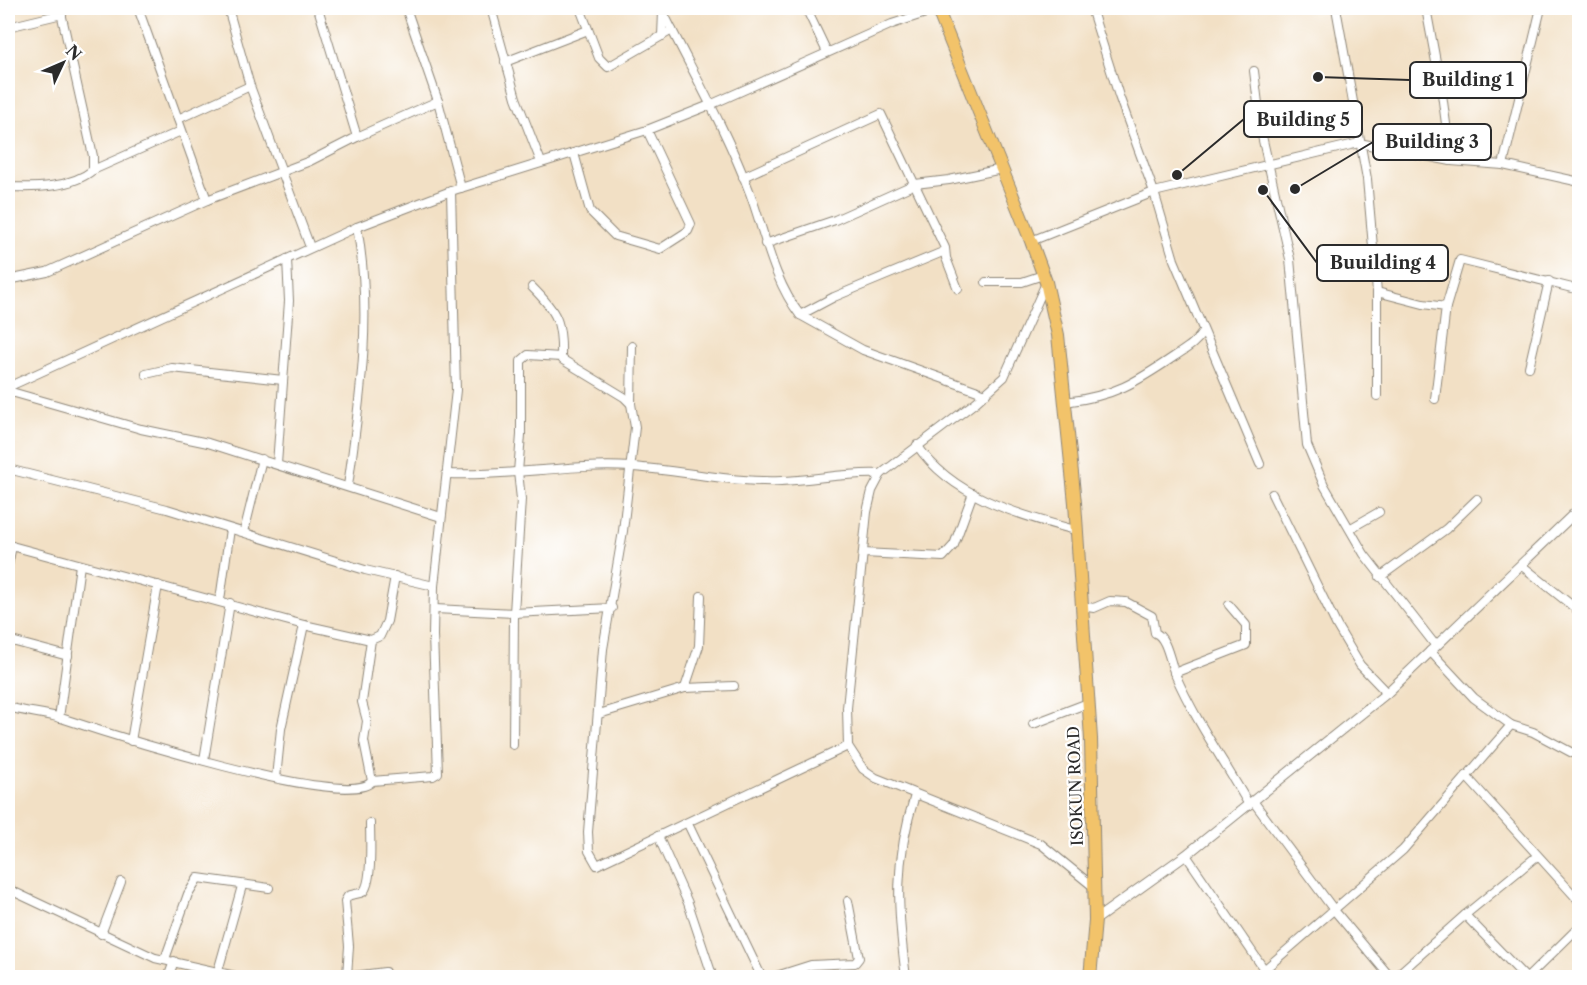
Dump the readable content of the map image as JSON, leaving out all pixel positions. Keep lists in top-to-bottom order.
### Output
{
  "streets": {
    "main road": ["ISOKUN ROAD"]
  },
  "places": [
    "Building 1",
    "Building 5",
    "Building 3",
    "Buuilding 4"
  ],
  "north": "top right"
}
